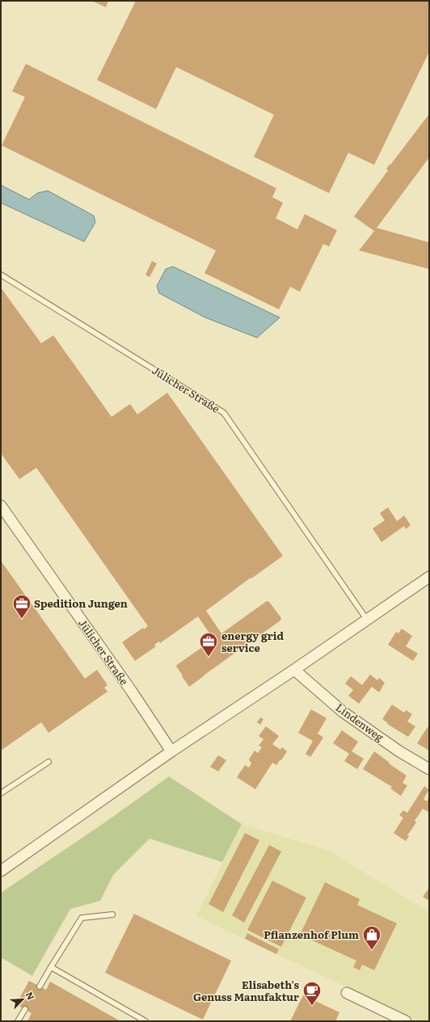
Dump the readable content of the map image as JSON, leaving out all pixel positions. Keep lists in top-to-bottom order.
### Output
{
  "streets": {
    "street": ["Jülicher Straße", "Lindenweg"]
  },
  "places": {
    "office": ["Spedition Jungen", "energy grid service"],
    "shop": ["Pflanzenhof Plum"],
    "cafe": ["Elisabeth's Genuss Manufaktur"]
  },
  "north": "top right"
}
